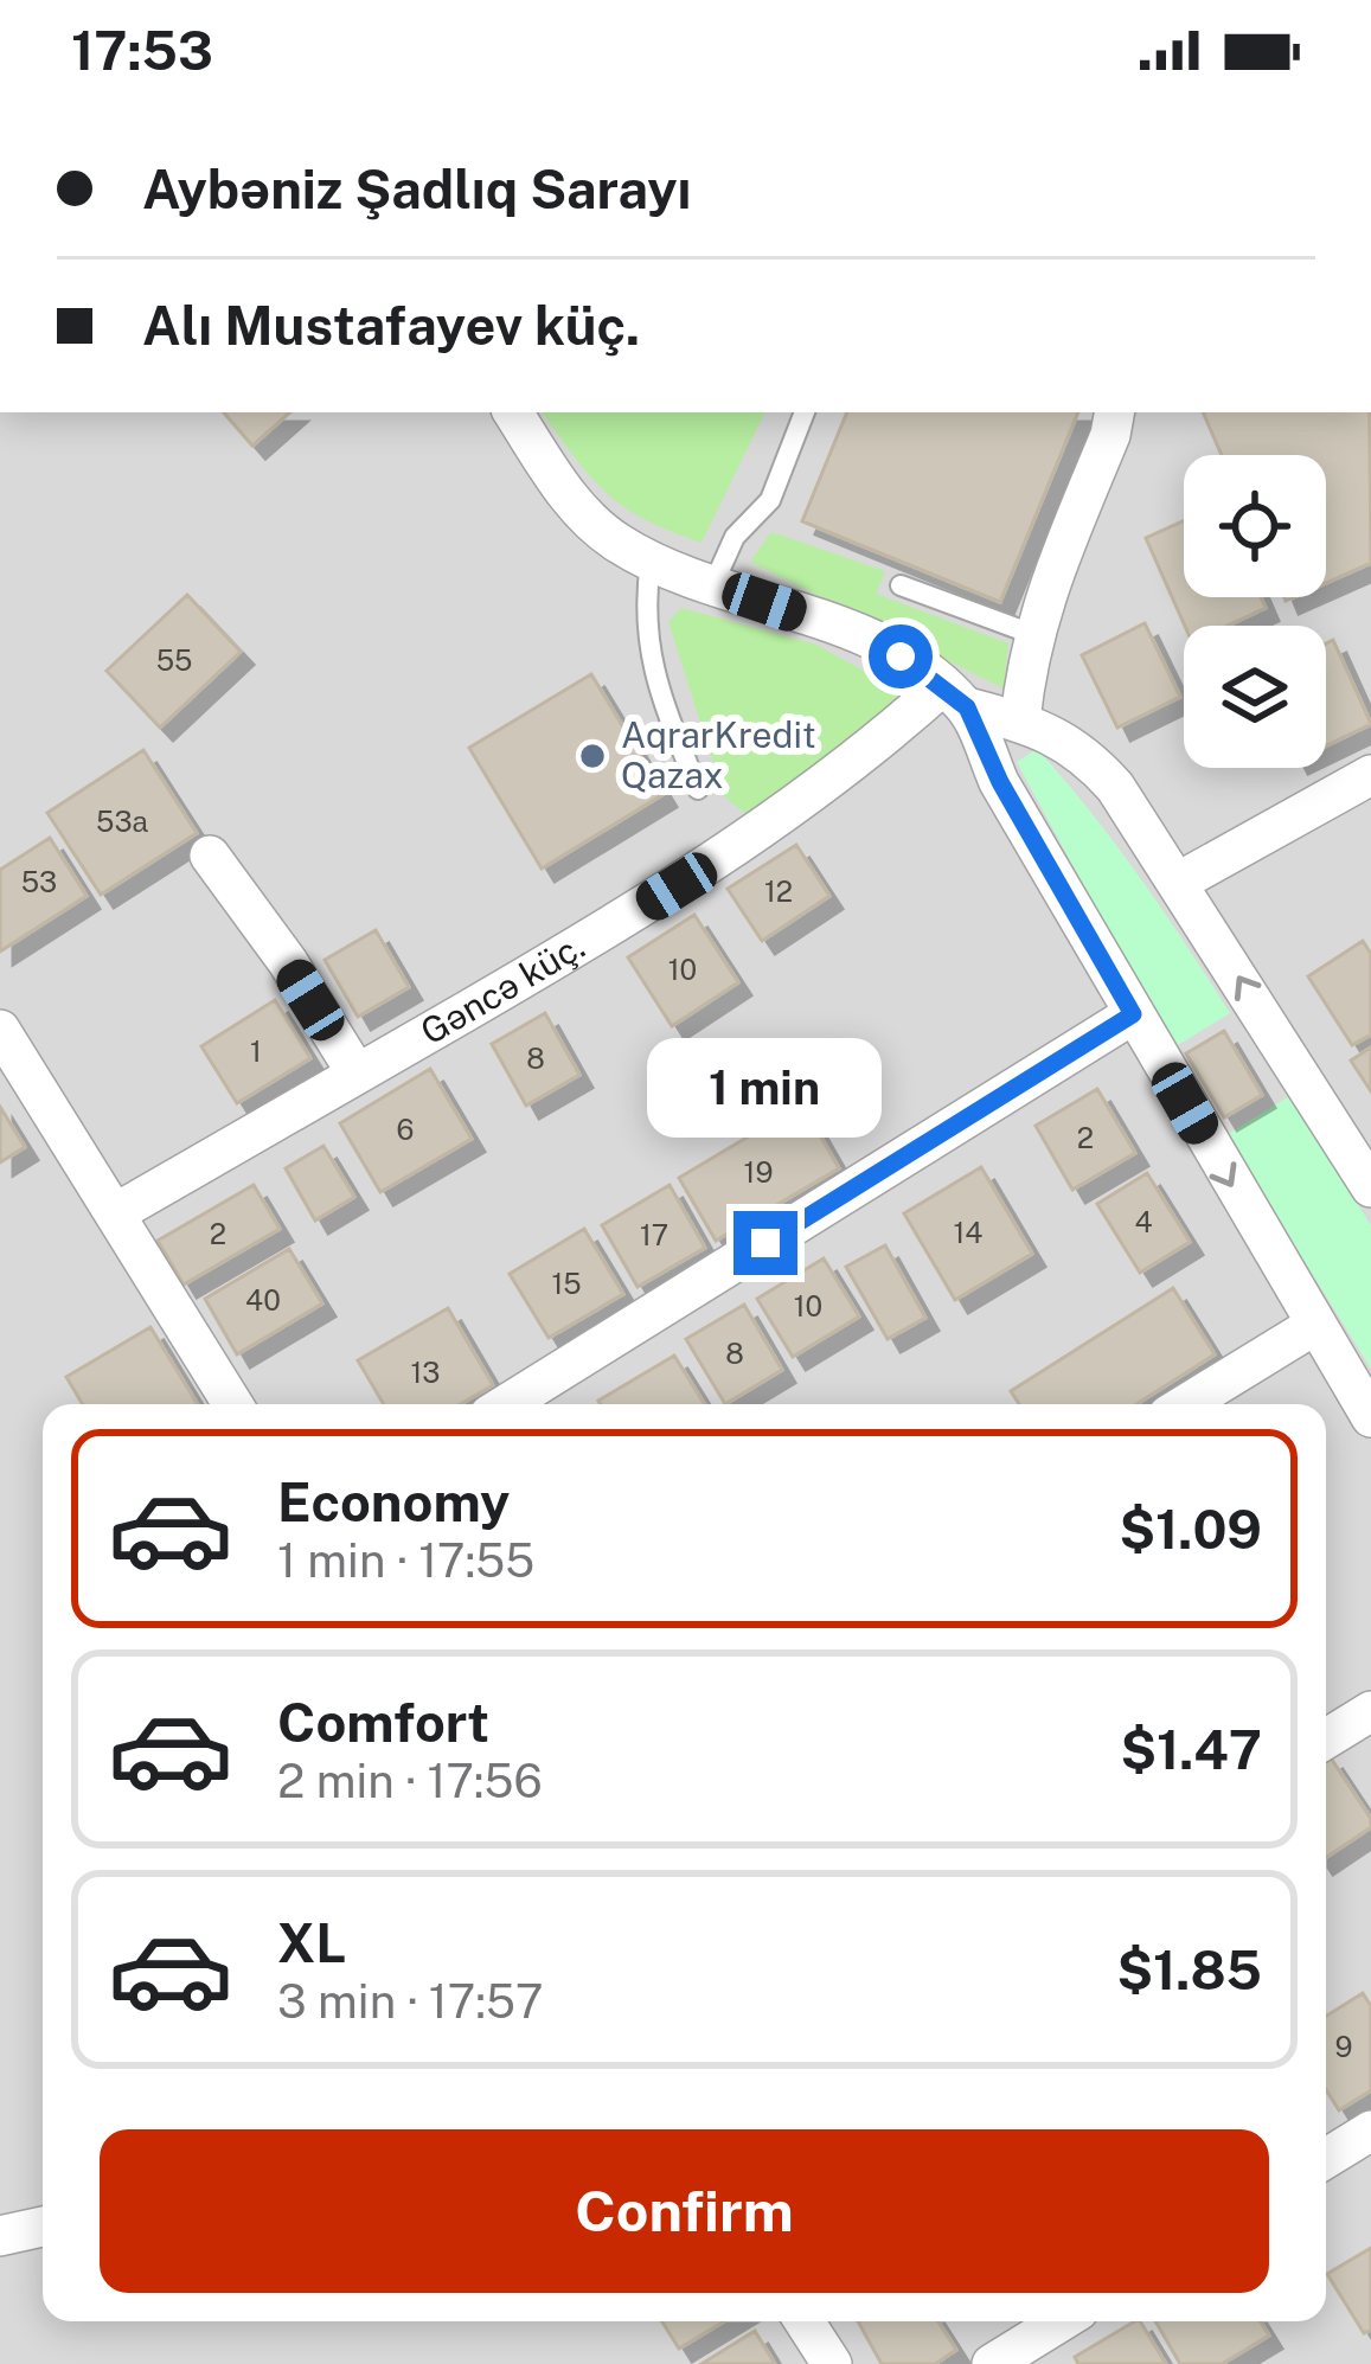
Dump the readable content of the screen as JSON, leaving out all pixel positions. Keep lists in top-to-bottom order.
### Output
{
  "streets": {
    "street": ["Gəncə küç."]
  },
  "places": ["AqrarKredit Qazax"],
  "house_numbers": [
    "55",
    "53а",
    "53",
    "12",
    "10",
    "1",
    "8",
    "6",
    "2",
    "19",
    "4",
    "14",
    "2",
    "17",
    "15",
    "40",
    "10",
    "8",
    "13",
    "9"
  ],
  "page": {
    "status": "17:53",
    "banner": ["Aybəniz Şadlıq Sarayı", "Alı Mustafayev küç."],
    "bubble": "1 min",
    "list": [
      {
        "name": "Economy",
        "note": "1 min · 17:55",
        "value": "$1.09"
      },
      {
        "name": "Comfort",
        "note": "2 min · 17:56",
        "value": "$1.47"
      },
      {
        "name": "XL",
        "note": "3 min · 17:57",
        "value": "$1.85"
      }
    ],
    "buttons": "Confirm"
  }
}
